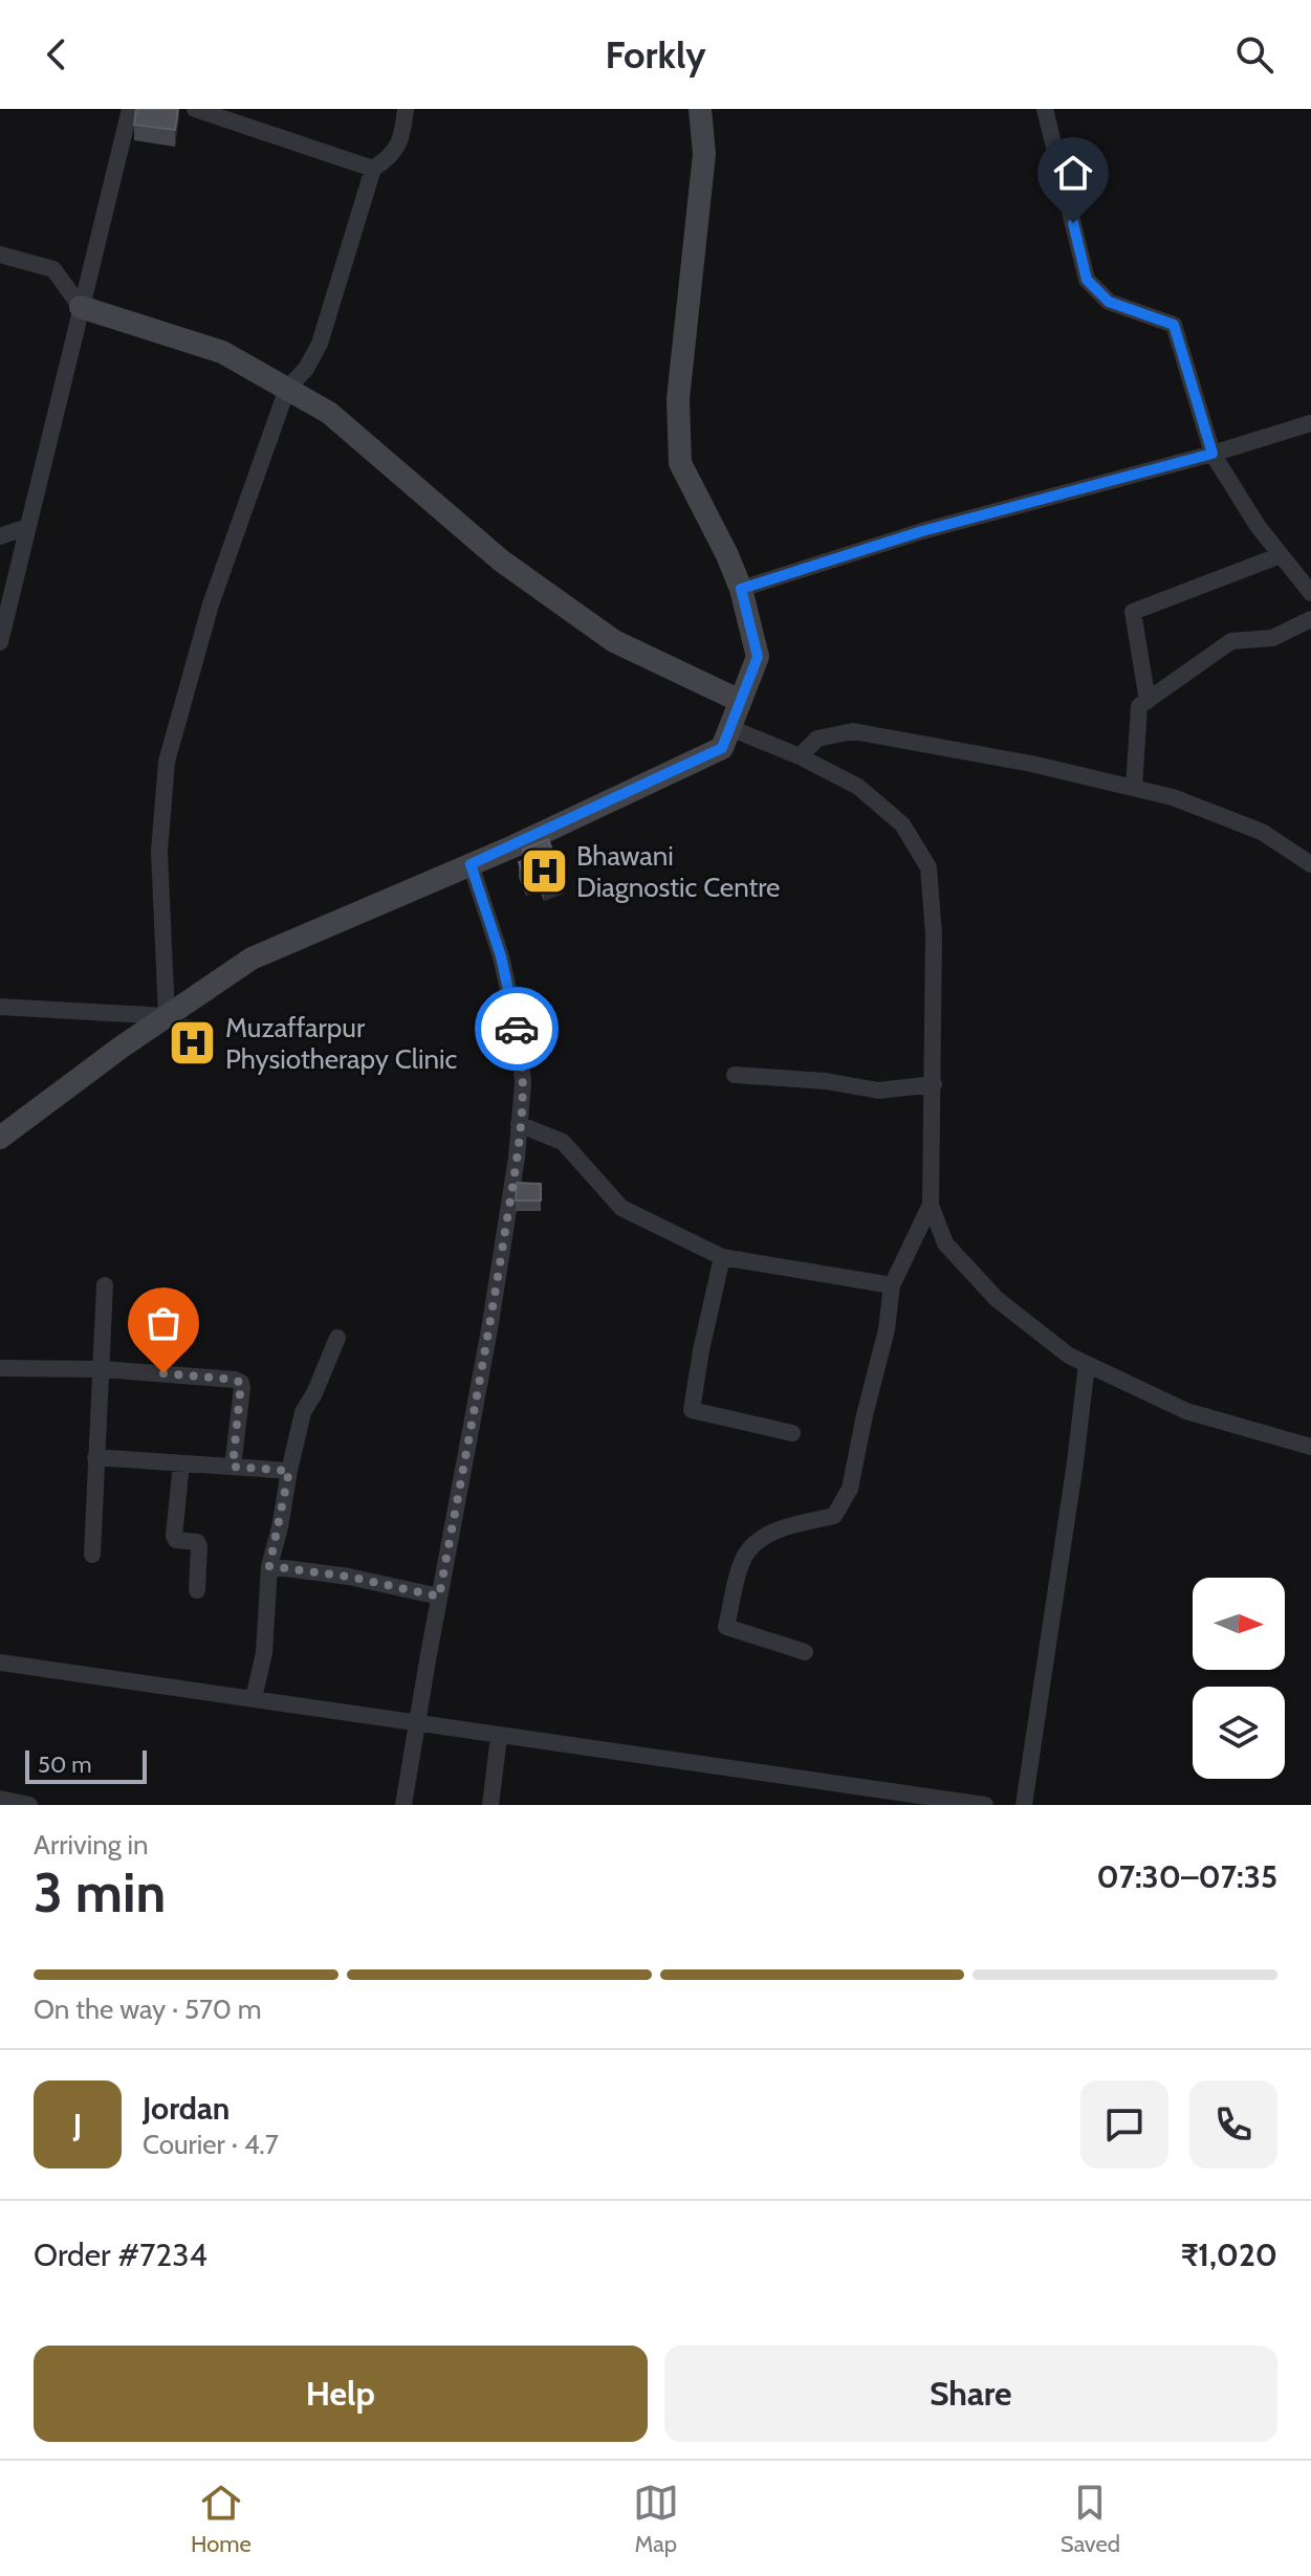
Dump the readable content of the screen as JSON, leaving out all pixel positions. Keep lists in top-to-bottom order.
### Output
{
  "places": {
    "hospital": ["Bhawani Diagnostic Centre", "Muzaffarpur Physiotherapy Clinic"]
  },
  "scale_bar": "50 m",
  "north": "right",
  "page": {
    "header": "Forkly",
    "scale": "50 m",
    "heading": ["3 min", "Arriving in", "07:30–07:35"],
    "panel": [
      "Jordan",
      "Courier · 4.7",
      "Order #7234",
      "₹1,020"
    ],
    "bar": "On the way · 570 m",
    "round": "J",
    "buttons": ["Help", "Share"],
    "tabs": ["Home", "Map", "Saved"]
  }
}
